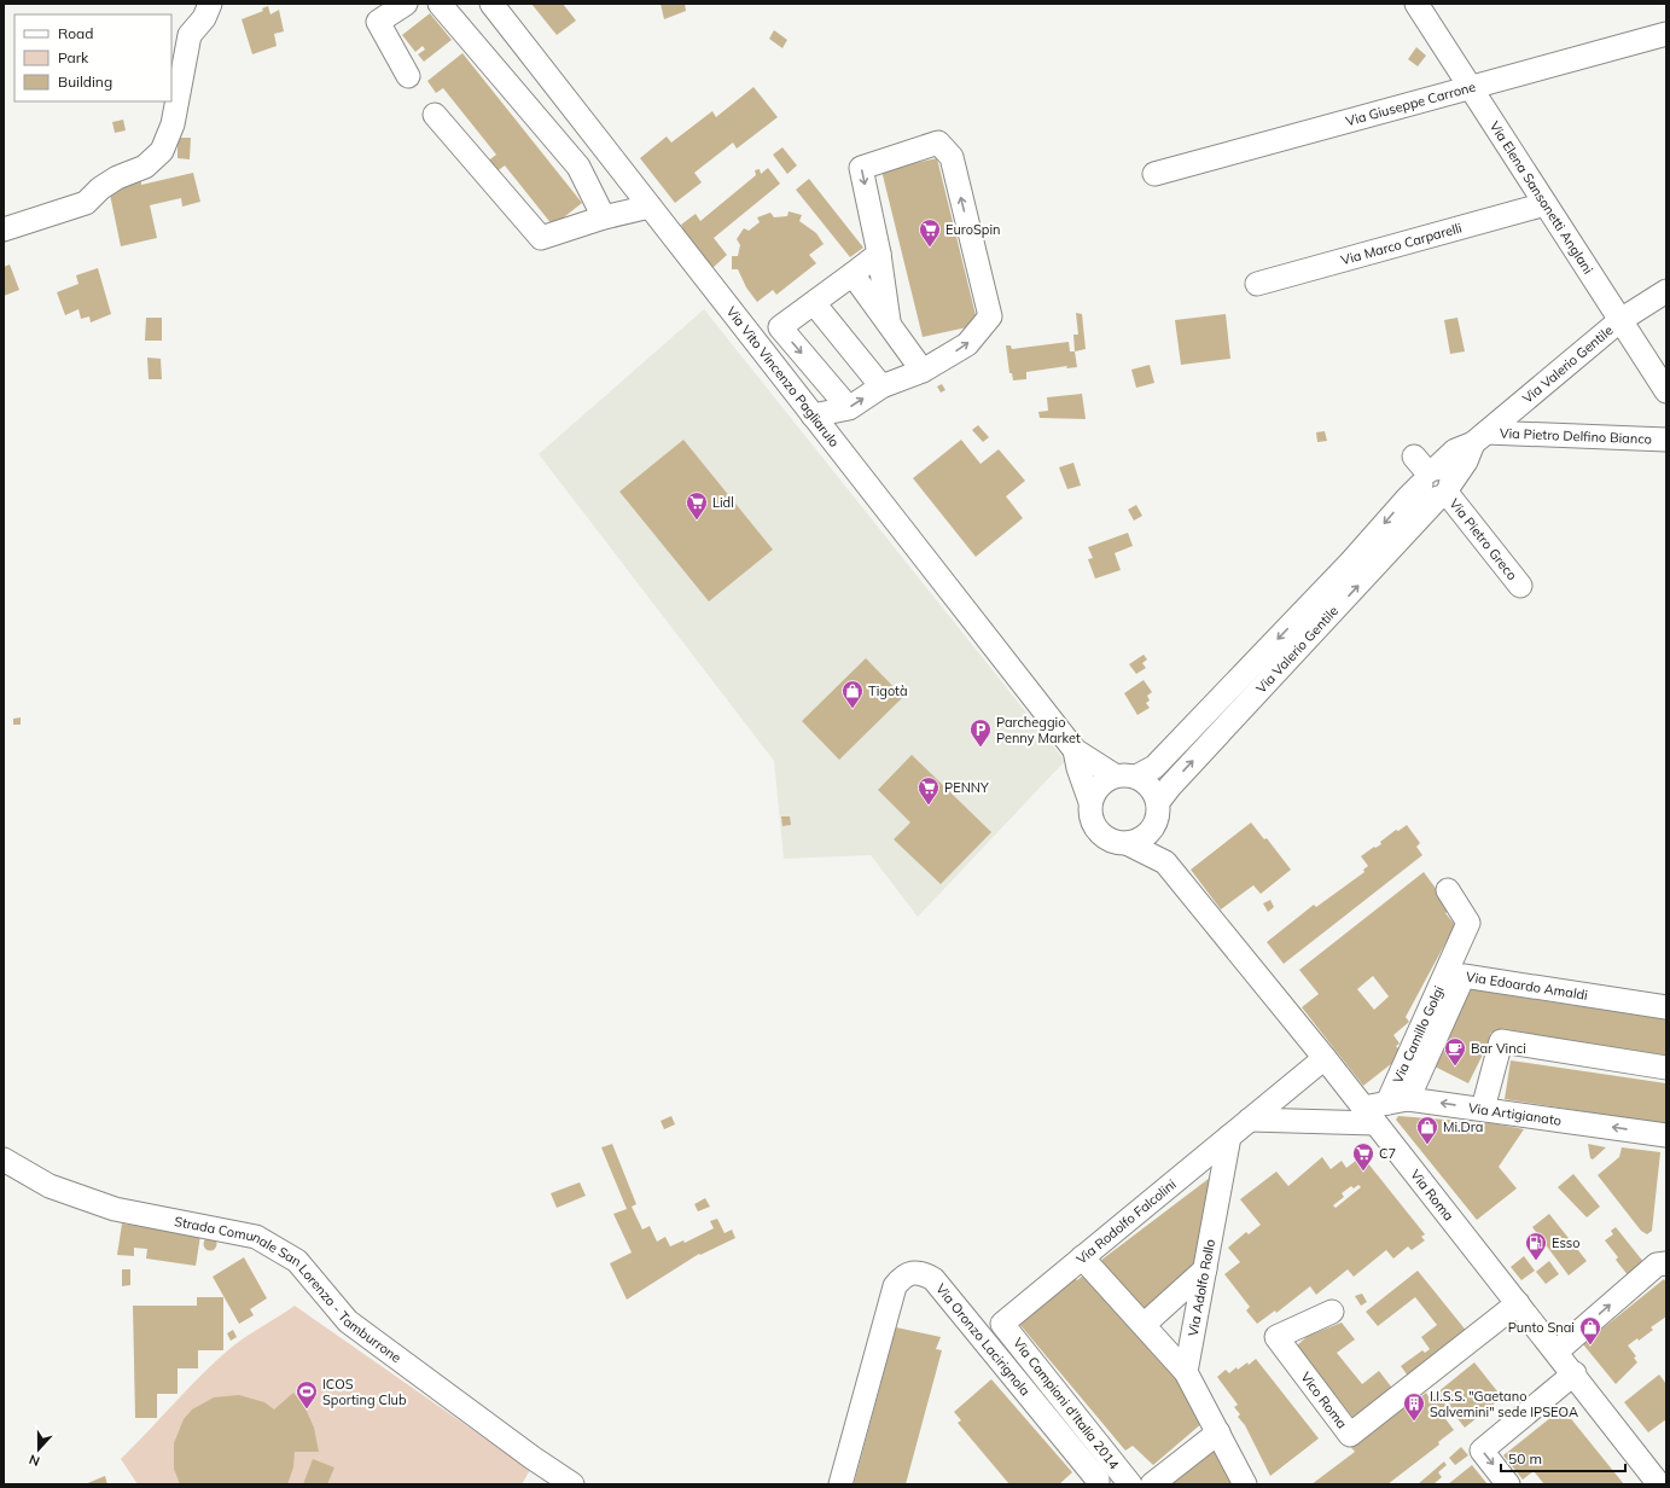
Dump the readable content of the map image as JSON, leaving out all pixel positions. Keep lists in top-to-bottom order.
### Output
{
  "streets": {
    "street": [
      "Via Giuseppe Carrone",
      "Via Elena Sansonetti Anglani",
      "Via Marco Carparelli",
      "Via Valerio Gentile",
      "Via Vito Vincenzo Pagliarulo",
      "Via Pietro Delfino Bianco",
      "Via Pietro Greco",
      "Via Edoardo Amaldi",
      "Via Camillo Golgi",
      "Via Artigianato",
      "Via Roma",
      "Via Rodolfo Falcolini",
      "Via Adolfo Rollo",
      "Strada Comunale San Lorenzo - Tamburrone",
      "Via Oronzo Lacirignola",
      "Vico Roma",
      "Via Campioni d'Italia 2014"
    ]
  },
  "crossings": [
    ["Via Giuseppe Carrone", "Via Elena Sansonetti Anglani"],
    ["Via Elena Sansonetti Anglani", "Via Marco Carparelli"],
    ["Via Elena Sansonetti Anglani", "Via Valerio Gentile"],
    ["Via Valerio Gentile", "Via Vito Vincenzo Pagliarulo"],
    ["Via Valerio Gentile", "Via Pietro Delfino Bianco"],
    ["Via Valerio Gentile", "Via Pietro Greco"],
    ["Via Valerio Gentile", "Via Roma"],
    ["Via Vito Vincenzo Pagliarulo", "Via Roma"],
    ["Via Edoardo Amaldi", "Via Camillo Golgi"],
    ["Via Edoardo Amaldi", "Via Artigianato"],
    ["Via Camillo Golgi", "Via Artigianato"],
    ["Via Artigianato", "Via Roma"],
    ["Via Roma", "Via Rodolfo Falcolini"],
    ["Via Roma", "Vico Roma"],
    ["Via Rodolfo Falcolini", "Via Adolfo Rollo"],
    ["Via Rodolfo Falcolini", "Via Campioni d'Italia 2014"]
  ],
  "one_way": ["Via Artigianato"],
  "places": {
    "supermarket": [
      "EuroSpin",
      "Lidl",
      "PENNY",
      "C7"
    ],
    "shop": ["Tigotà", "Mi.Dra", "Punto Snai"],
    "parking": ["Parcheggio Penny Market"],
    "cafe": ["Bar Vinci"],
    "fuel station": ["Esso"],
    "sports": ["ICOS Sporting Club"],
    "building": ["I.I.S.S. \"Gaetano Salvemini\" sede IPSEOA"]
  },
  "legend": ["Road", "Park", "Building"],
  "scale_bar": "50 m",
  "north": "bottom"
}
